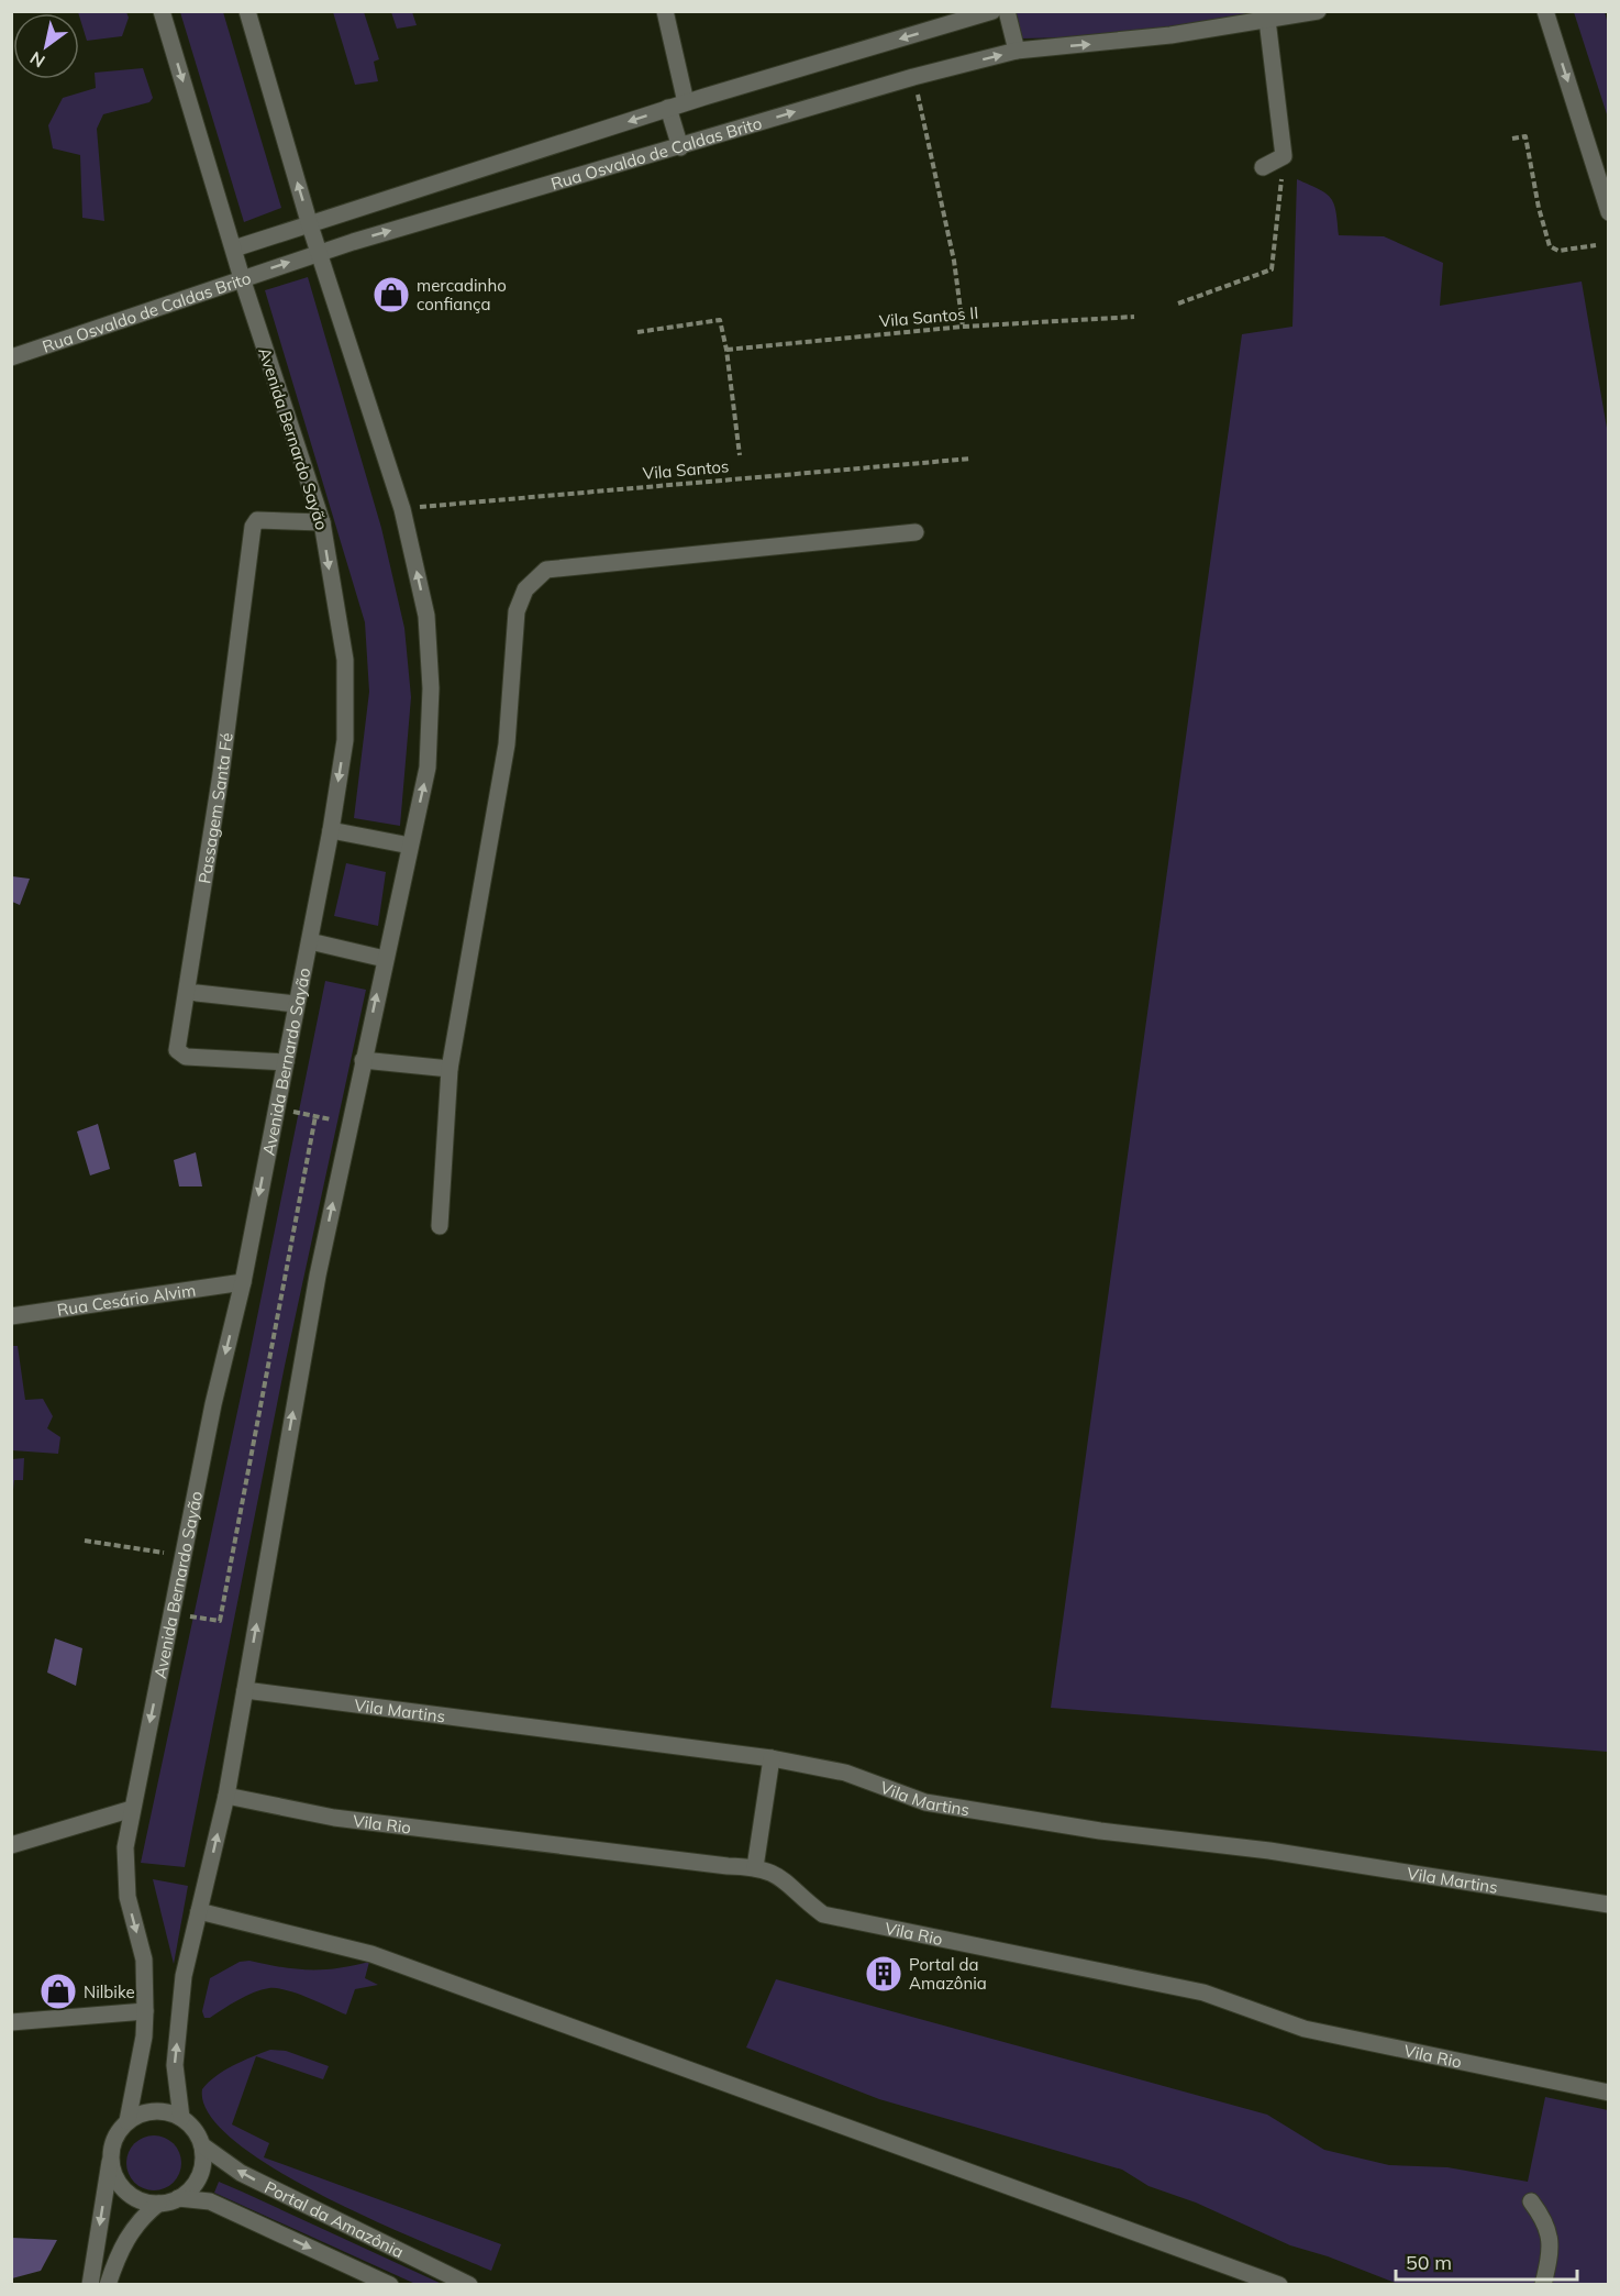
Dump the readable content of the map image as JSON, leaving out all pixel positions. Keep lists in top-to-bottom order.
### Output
{
  "streets": {
    "street": [
      "Rua Osvaldo de Caldas Brito",
      "Avenida Bernardo Sayão",
      "Passagem Santa Fé",
      "Rua Cesário Alvim",
      "Vila Martins",
      "Vila Rio",
      "Portal da Amazônia"
    ],
    "path": ["Vila Santos II", "Vila Santos"]
  },
  "crossings": [
    ["Rua Osvaldo de Caldas Brito", "Avenida Bernardo Sayão"],
    ["Avenida Bernardo Sayão", "Passagem Santa Fé"],
    ["Avenida Bernardo Sayão", "Rua Cesário Alvim"],
    ["Avenida Bernardo Sayão", "Portal da Amazônia"]
  ],
  "places": {
    "shop": ["mercadinho confiança", "Nilbike"],
    "building": ["Portal da Amazônia"]
  },
  "scale_bar": "50 m",
  "north": "bottom left"
}
